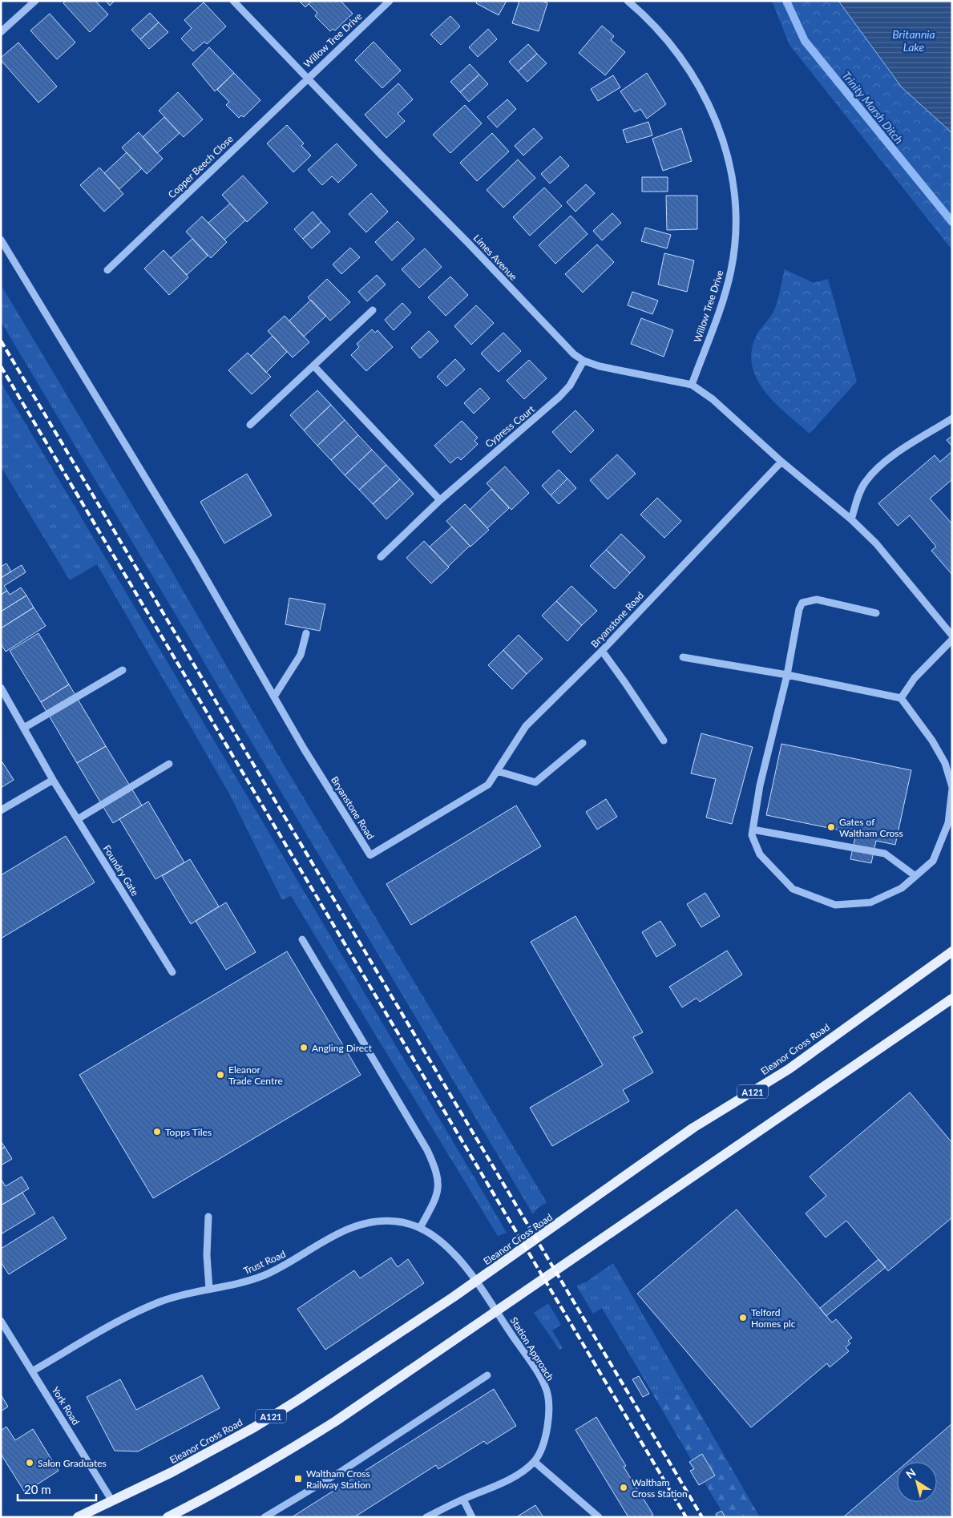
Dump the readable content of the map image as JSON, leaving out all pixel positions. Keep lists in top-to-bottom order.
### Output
{
  "streets": {
    "main road": ["Eleanor Cross Road", "A121"],
    "street": [
      "Willow Tree Drive",
      "Copper Beech Close",
      "Limes Avenue",
      "Cypress Court",
      "Bryanstone Road",
      "Foundry Gate",
      "Trust Road",
      "Station Approach",
      "York Road"
    ]
  },
  "crossings": [
    ["Willow Tree Drive", "Copper Beech Close"],
    ["Willow Tree Drive", "Limes Avenue"],
    ["Copper Beech Close", "Limes Avenue"],
    ["Limes Avenue", "Cypress Court"],
    ["Limes Avenue", "Bryanstone Road"],
    ["Eleanor Cross Road", "York Road"],
    ["Trust Road", "Station Approach"],
    ["Trust Road", "York Road"]
  ],
  "water": ["Britannia Lake", "Trinity Marsh Ditch"],
  "places": {
    "other": [
      "Gates of Waltham Cross",
      "Angling Direct",
      "Eleanor Trade Centre",
      "Topps Tiles",
      "Telford Homes plc",
      "Salon Graduates",
      "Waltham Cross Station"
    ],
    "transit": ["Waltham Cross Railway Station"]
  },
  "scale_bar": "20 m",
  "north": "top left"
}
